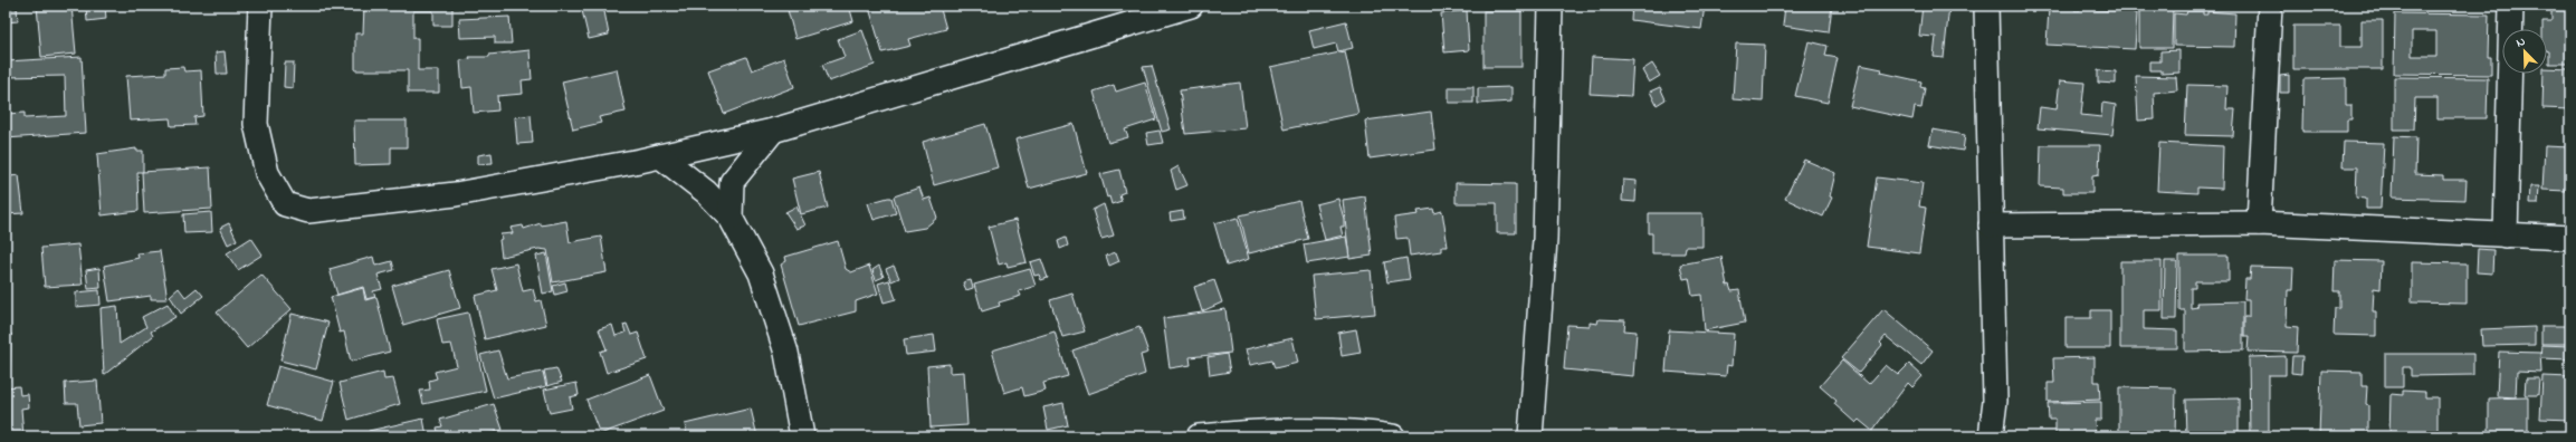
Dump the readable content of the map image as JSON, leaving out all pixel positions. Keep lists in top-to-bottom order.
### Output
{
  "north": "top left"
}
